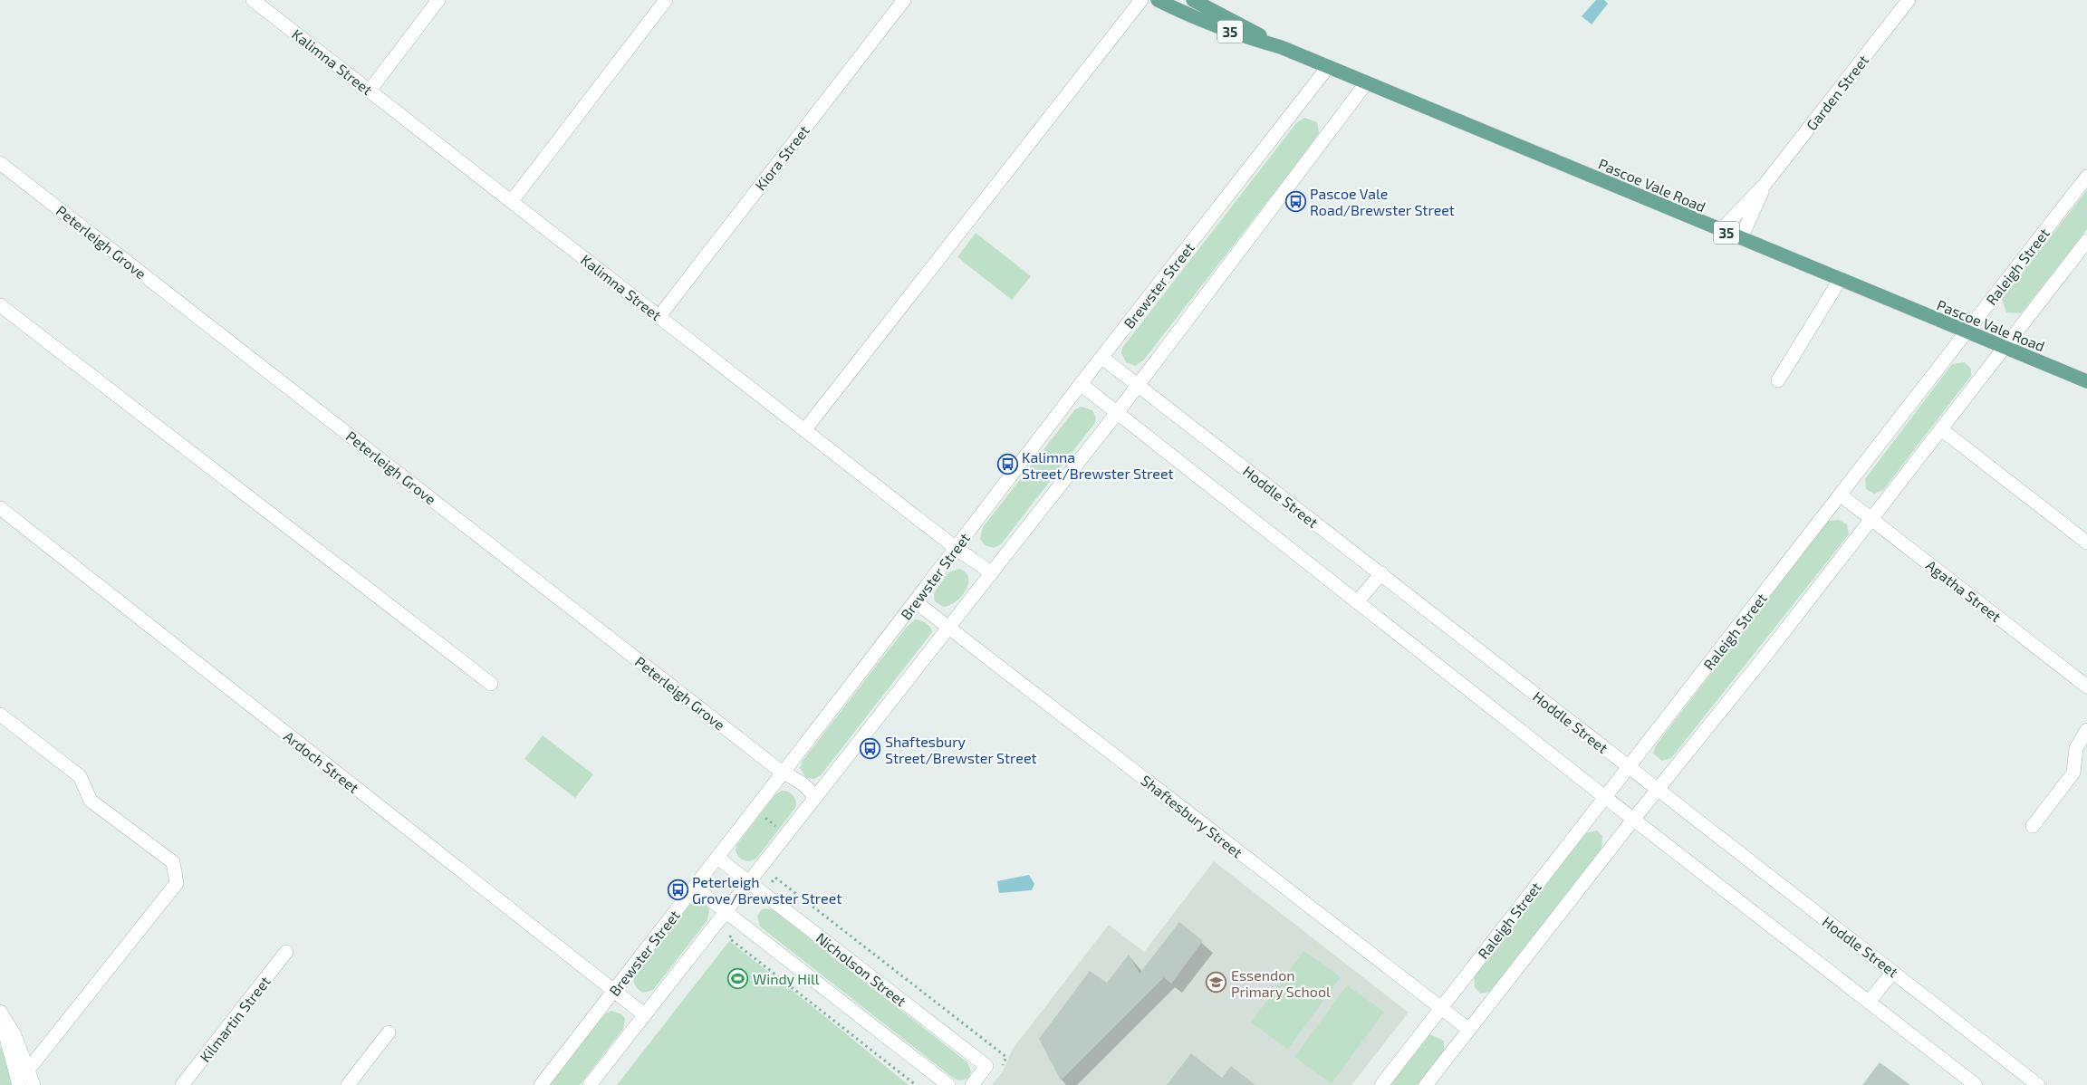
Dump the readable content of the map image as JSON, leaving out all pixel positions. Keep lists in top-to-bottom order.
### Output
{
  "streets": {
    "main road": ["35", "Pascoe Vale Road"],
    "street": [
      "Kalimna Street",
      "Garden Street",
      "Kiora Street",
      "Peterleigh Grove",
      "Raleigh Street",
      "Brewster Street",
      "Hoddle Street",
      "Agatha Street",
      "Ardoch Street",
      "Shaftesbury Street",
      "Nicholson Street",
      "Kilmartin Street"
    ]
  },
  "crossings": [
    ["Kalimna Street", "Kiora Street"],
    ["Kalimna Street", "Brewster Street"],
    ["Garden Street", "Pascoe Vale Road"],
    ["Pascoe Vale Road", "Raleigh Street"],
    ["Pascoe Vale Road", "Brewster Street"],
    ["Peterleigh Grove", "Brewster Street"],
    ["Raleigh Street", "Hoddle Street"],
    ["Raleigh Street", "Agatha Street"],
    ["Raleigh Street", "Shaftesbury Street"],
    ["Brewster Street", "Hoddle Street"],
    ["Brewster Street", "Ardoch Street"],
    ["Brewster Street", "Shaftesbury Street"],
    ["Brewster Street", "Nicholson Street"]
  ],
  "places": {
    "bus stop": [
      "Pascoe Vale Road/Brewster Street",
      "Kalimna Street/Brewster Street",
      "Shaftesbury Street/Brewster Street",
      "Peterleigh Grove/Brewster Street"
    ],
    "sports": ["Windy Hill"],
    "school or university": ["Essendon Primary School"]
  }
}
